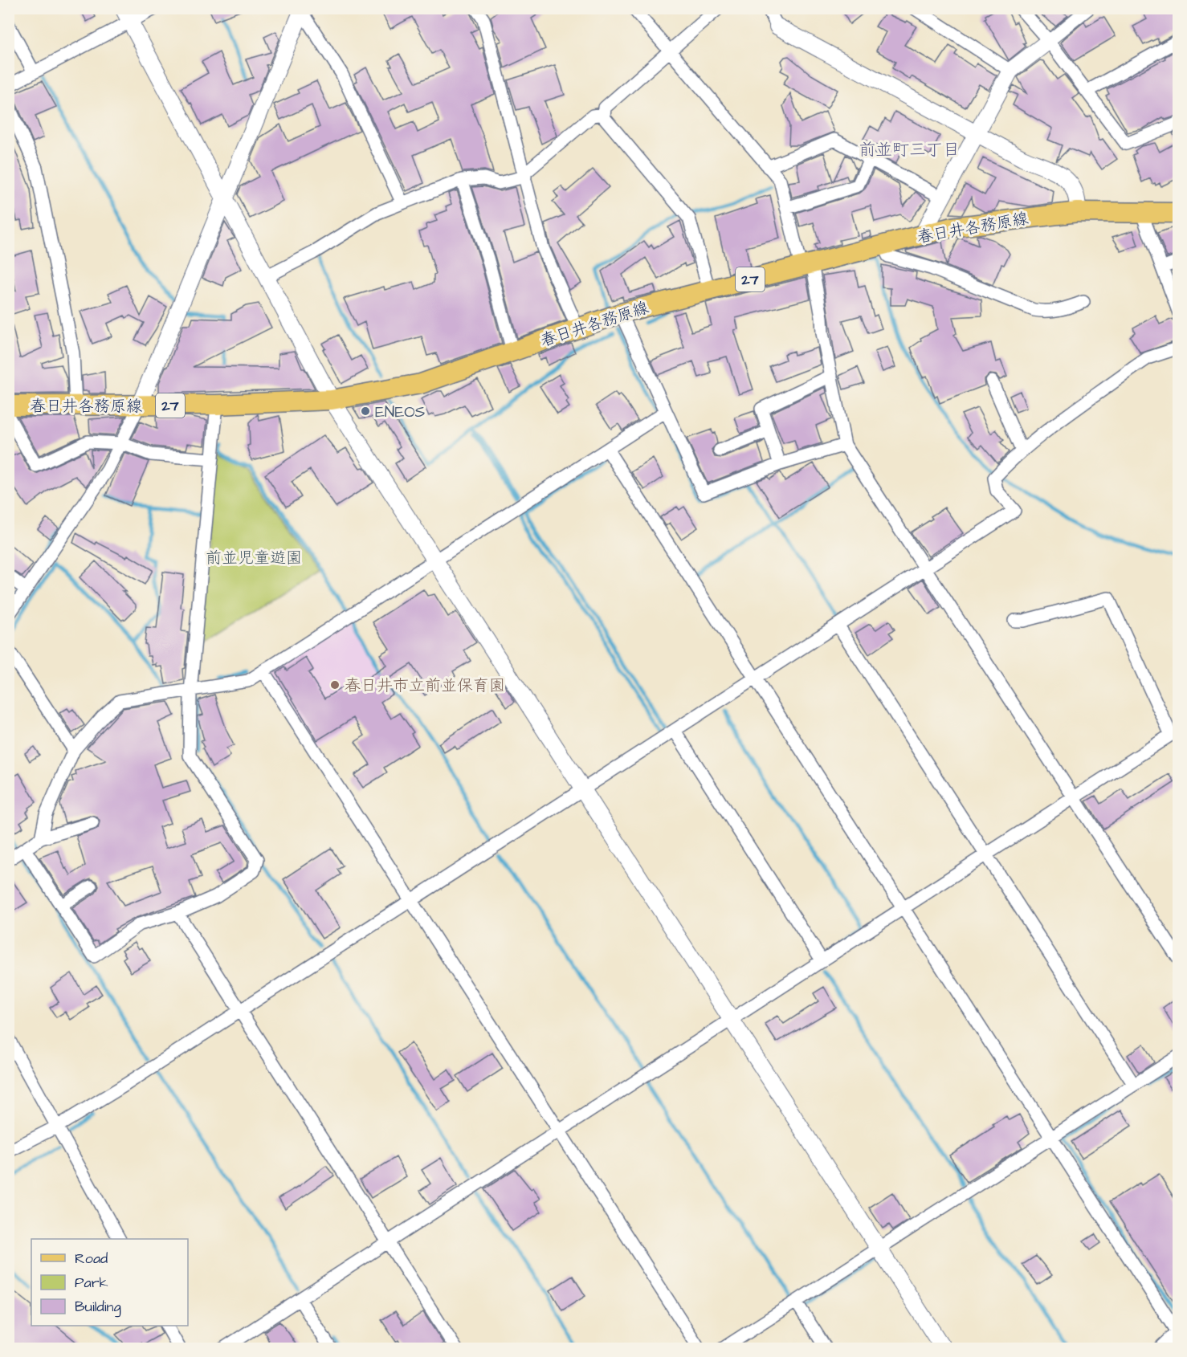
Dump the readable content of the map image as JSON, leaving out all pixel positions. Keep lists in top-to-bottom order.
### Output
{
  "streets": {
    "main road": ["春日井各務原線", "27"]
  },
  "districts": ["前並町三丁目"],
  "parks": ["前並児童遊園"],
  "places": ["ENEOS", "春日井市立前並保育園"],
  "legend": ["Road", "Park", "Building"]
}
